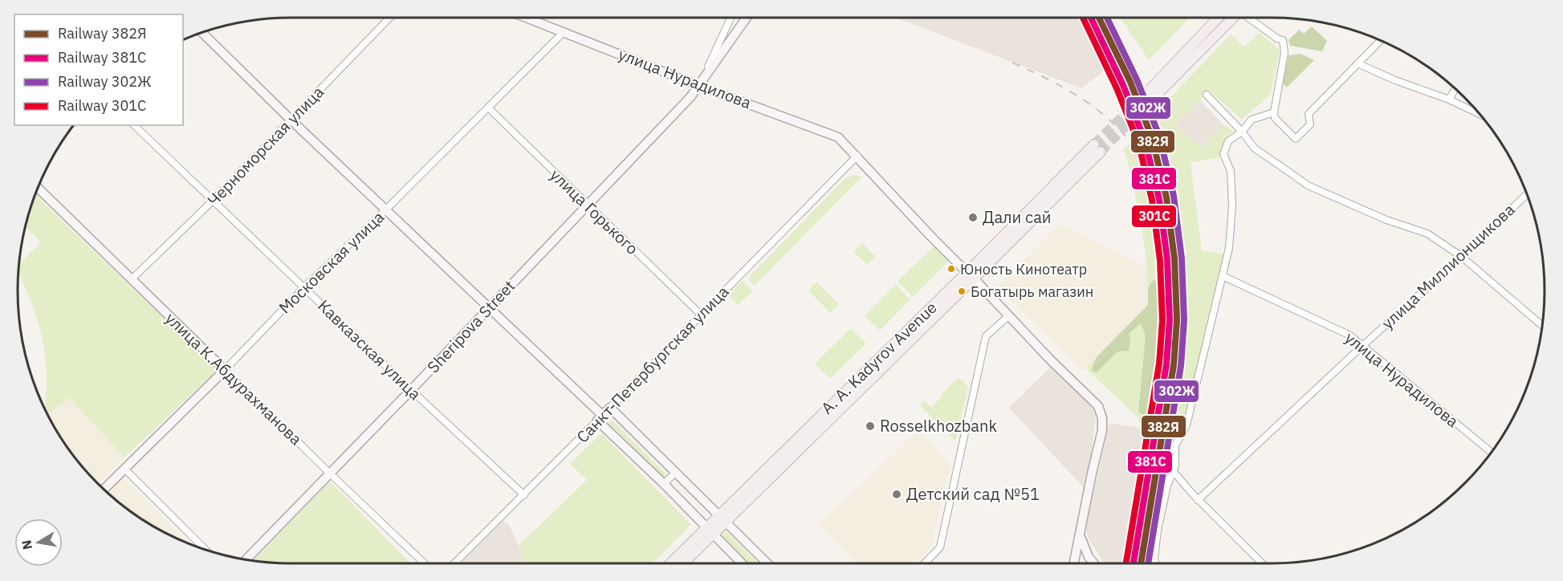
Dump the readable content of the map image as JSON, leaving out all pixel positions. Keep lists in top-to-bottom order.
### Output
{
  "streets": {
    "main road": ["A. A. Kadyrov Avenue"],
    "street": [
      "улица Нурадилова",
      "Черноморская улица",
      "улица Горького",
      "Московская улица",
      "улица Миллионщикова",
      "Sheripova Street",
      "Кавказская улица",
      "Санкт-Петербургская улица",
      "улица К.Абдурахманова"
    ]
  },
  "crossings": [
    ["улица Нурадилова", "Московская улица"],
    ["улица Нурадилова", "улица Миллионщикова"],
    ["улица Нурадилова", "Sheripova Street"],
    ["улица Нурадилова", "A. A. Kadyrov Avenue"],
    ["улица Нурадилова", "Санкт-Петербургская улица"],
    ["Черноморская улица", "Кавказская улица"],
    ["Черноморская улица", "улица К.Абдурахманова"],
    ["улица Горького", "Московская улица"],
    ["улица Горького", "Sheripova Street"],
    ["улица Горького", "Санкт-Петербургская улица"],
    ["Московская улица", "Кавказская улица"],
    ["Московская улица", "улица К.Абдурахманова"],
    ["Sheripova Street", "Кавказская улица"],
    ["Sheripova Street", "улица К.Абдурахманова"],
    ["Кавказская улица", "Санкт-Петербургская улица"]
  ],
  "places": [
    "Дали сай",
    "Юность Кинотеатр",
    "Богатырь магазин",
    "Rosselkhozbank",
    "Детский сад №51"
  ],
  "lines": [
    "rail line 382Я",
    "rail line 381С",
    "rail line 302Ж",
    "rail line 301С"
  ],
  "legend": [
    "Railway 382Я",
    "Railway 381С",
    "Railway 302Ж",
    "Railway 301С"
  ],
  "north": "left"
}
